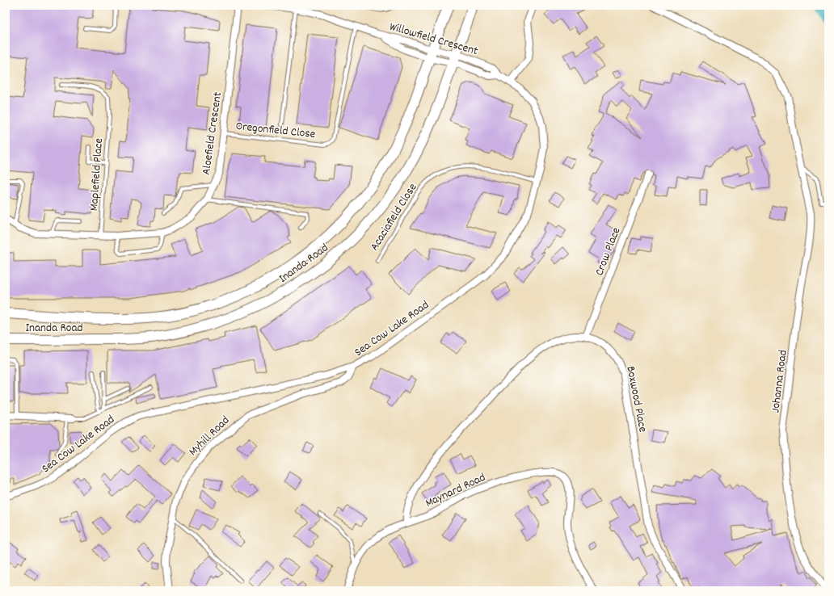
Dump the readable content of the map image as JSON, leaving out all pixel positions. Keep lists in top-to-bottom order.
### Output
{
  "streets": {
    "main road": ["Inanda Road"],
    "street": [
      "Willowfield Crescent",
      "Aloefield Crescent",
      "Crow Place",
      "Sea Cow Lake Road",
      "Johanna Road",
      "Boxwood Place",
      "Myhill Road",
      "Maynard Road"
    ],
    "lane": ["Oregonfield Close", "Maplefield Place", "Acaciafield Close"]
  },
  "crossings": [
    ["Willowfield Crescent", "Oregonfield Close"],
    ["Willowfield Crescent", "Inanda Road"],
    ["Willowfield Crescent", "Sea Cow Lake Road"],
    ["Oregonfield Close", "Aloefield Crescent"],
    ["Aloefield Crescent", "Maplefield Place"],
    ["Acaciafield Close", "Sea Cow Lake Road"],
    ["Crow Place", "Boxwood Place"],
    ["Sea Cow Lake Road", "Myhill Road"],
    ["Boxwood Place", "Maynard Road"]
  ]
}
